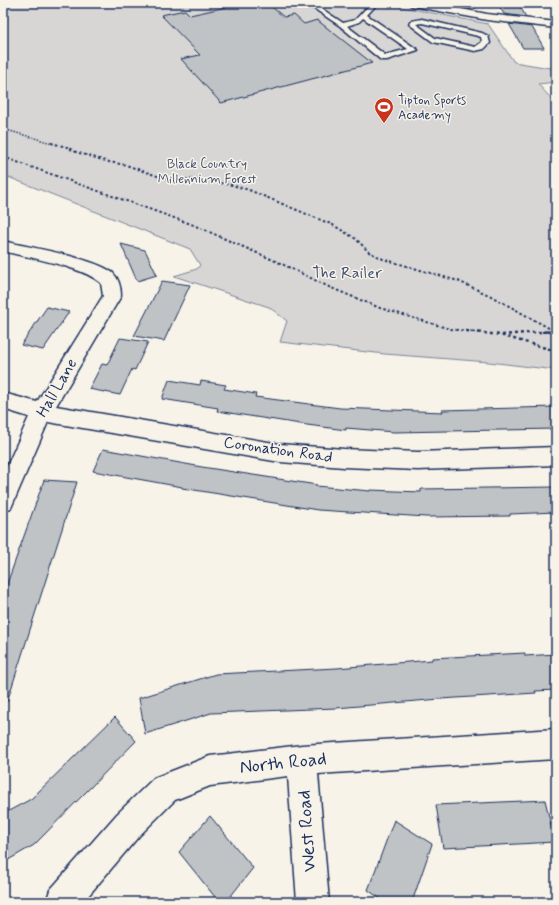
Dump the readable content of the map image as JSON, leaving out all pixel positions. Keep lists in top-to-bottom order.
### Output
{
  "streets": {
    "street": [
      "Hall Lane",
      "Coronation Road",
      "North Road",
      "West Road"
    ]
  },
  "crossings": [
    ["Hall Lane", "Coronation Road"],
    ["North Road", "West Road"]
  ],
  "parks": ["Black Country Millennium Forest", "The Railer"],
  "places": {
    "sports": ["Tipton Sports Academy"]
  }
}
